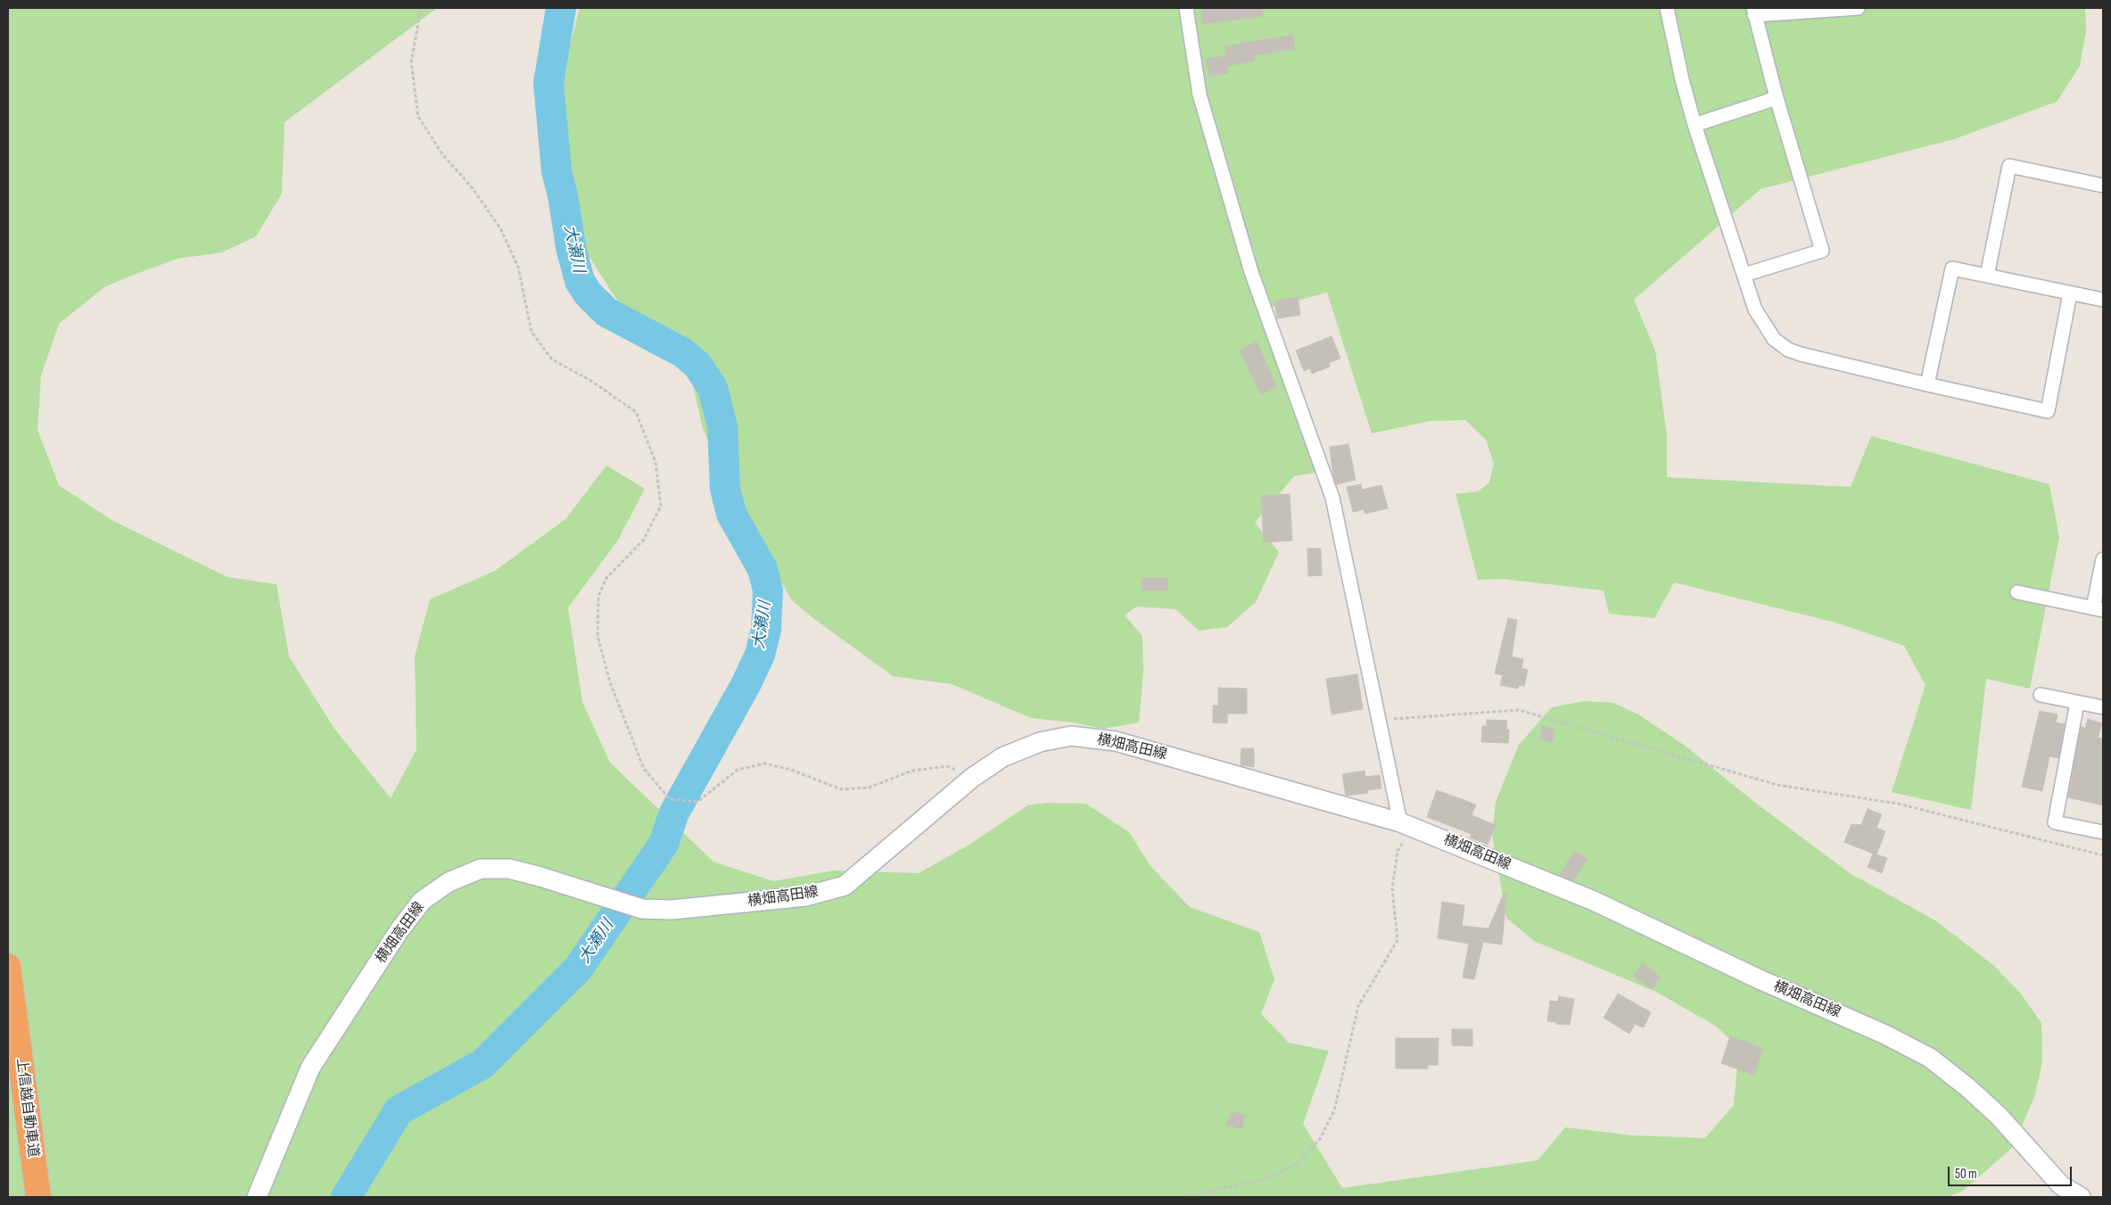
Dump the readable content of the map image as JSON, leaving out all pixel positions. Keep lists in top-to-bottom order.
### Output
{
  "streets": {
    "highway": ["上信越自動車道"],
    "main road": ["横畑高田線"]
  },
  "water": ["大瀬川"],
  "scale_bar": "50 m"
}
